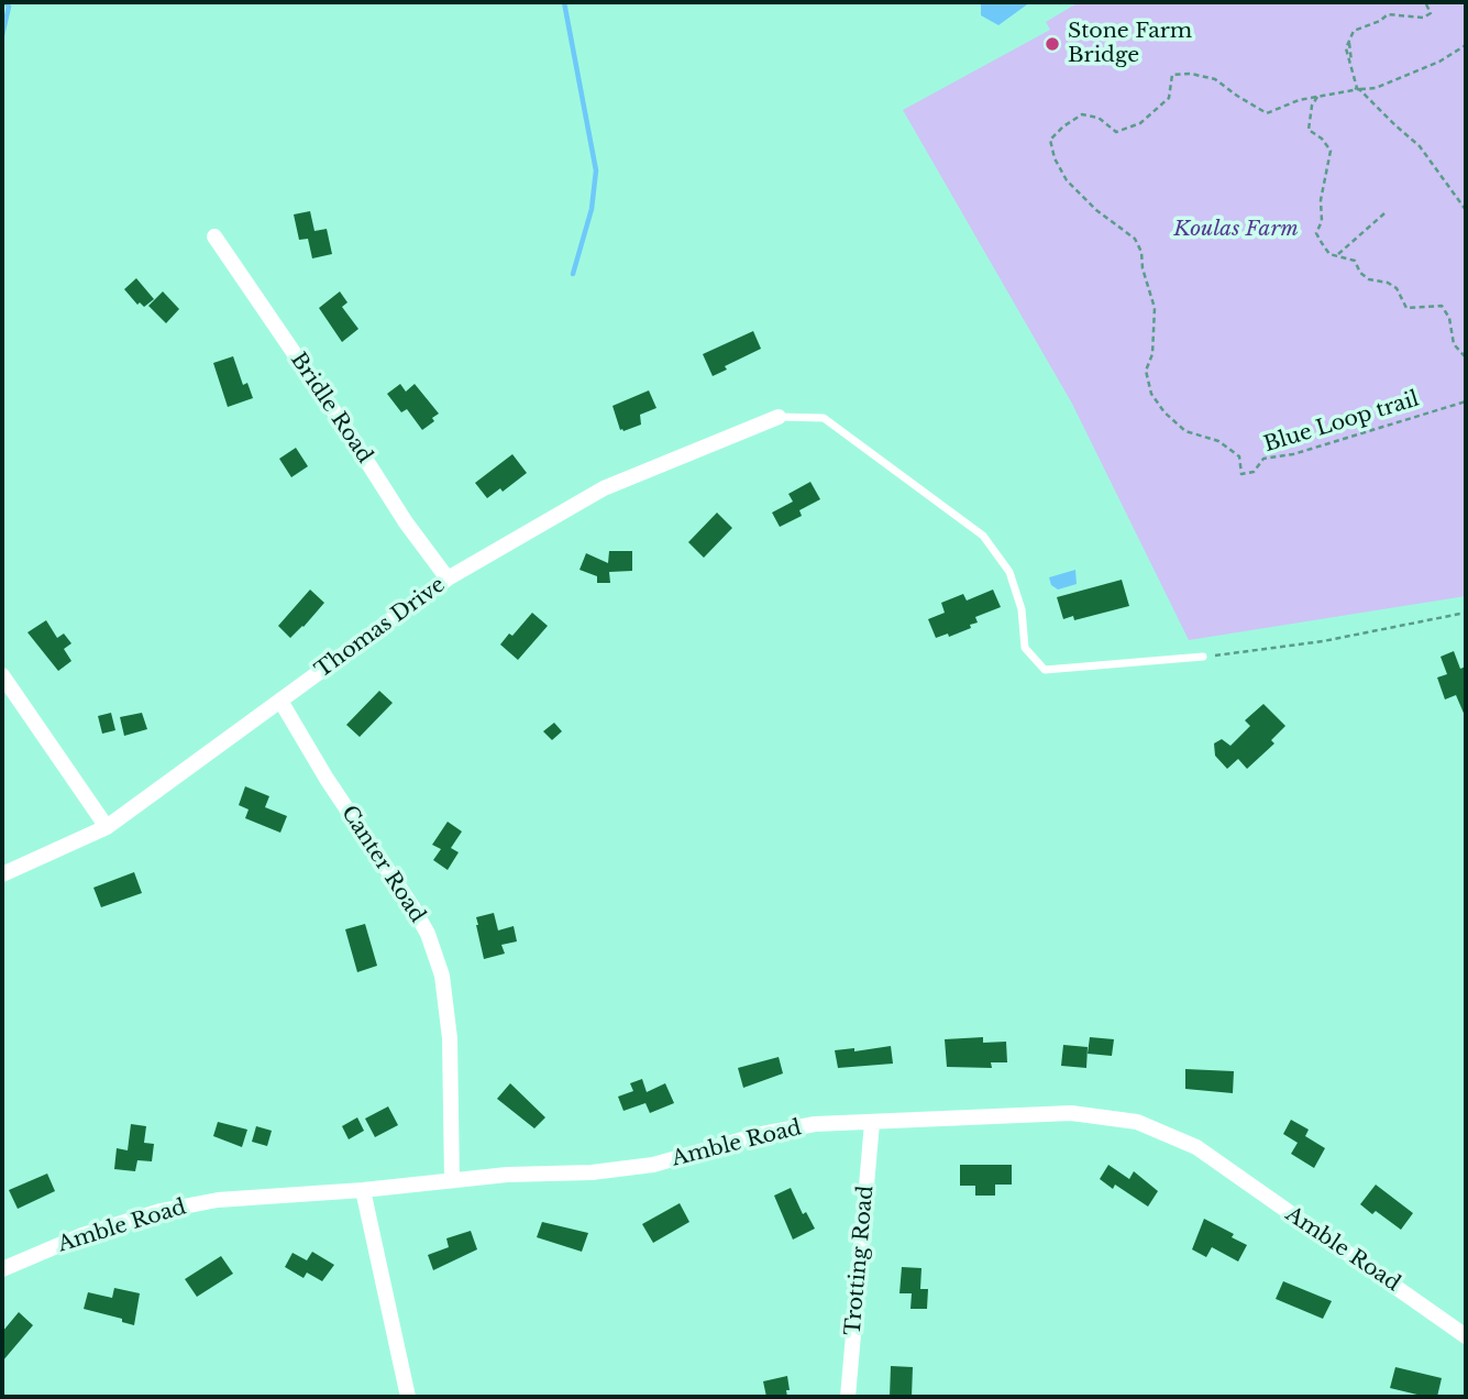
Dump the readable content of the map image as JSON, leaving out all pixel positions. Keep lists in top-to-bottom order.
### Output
{
  "streets": {
    "street": [
      "Bridle Road",
      "Thomas Drive",
      "Canter Road",
      "Amble Road",
      "Trotting Road"
    ],
    "path": ["Blue Loop trail"]
  },
  "crossings": [
    ["Bridle Road", "Thomas Drive"],
    ["Thomas Drive", "Canter Road"],
    ["Canter Road", "Amble Road"],
    ["Amble Road", "Trotting Road"]
  ],
  "parks": ["Koulas Farm"],
  "places": ["Stone Farm Bridge"]
}
